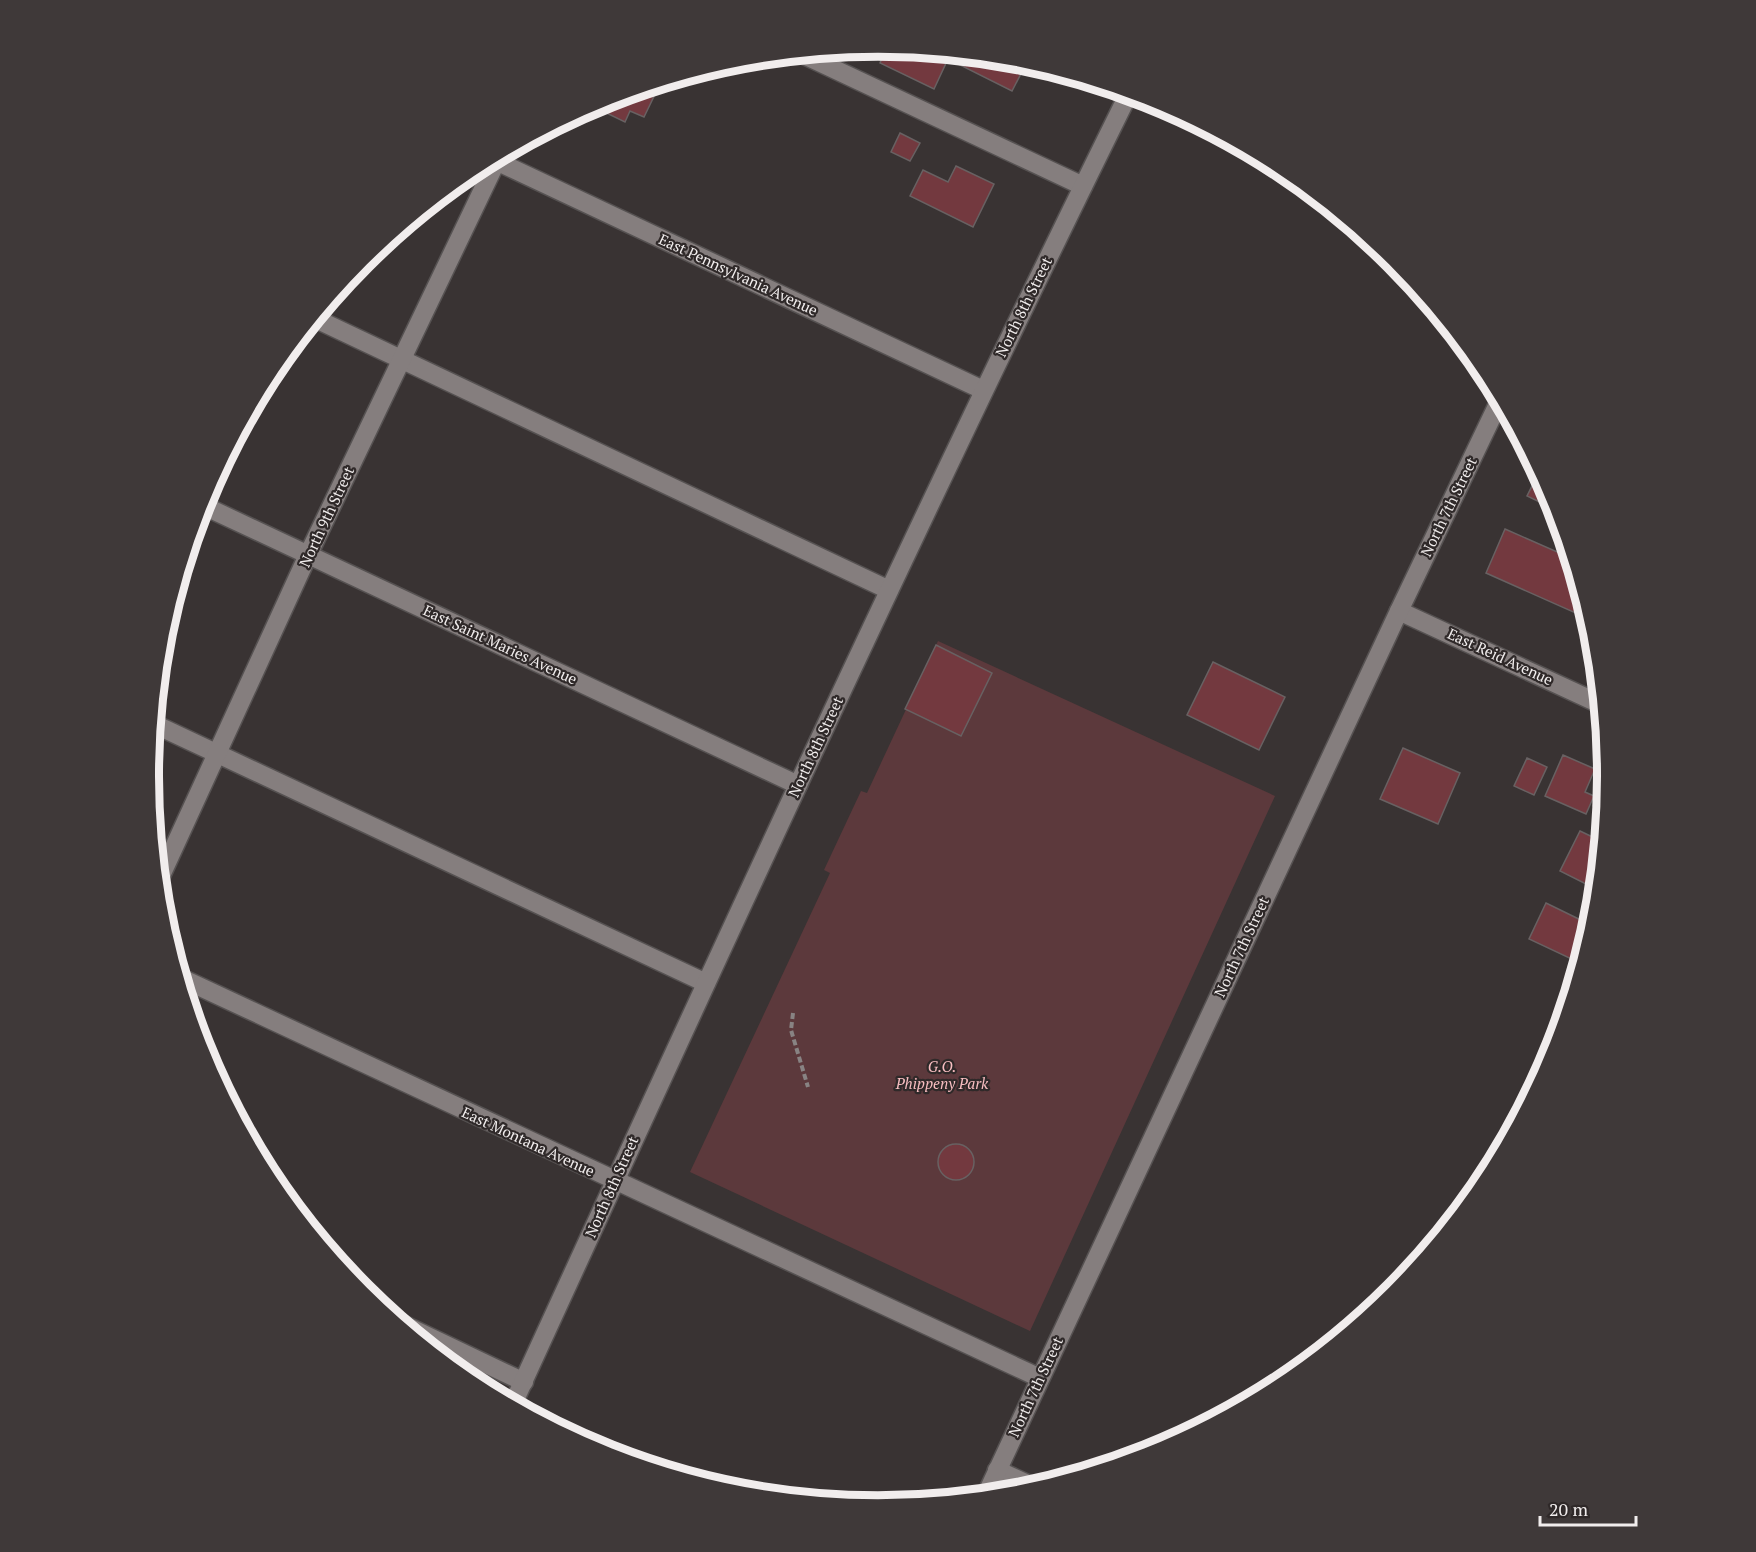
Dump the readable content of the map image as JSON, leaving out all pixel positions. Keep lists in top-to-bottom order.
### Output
{
  "streets": {
    "street": [
      "East Pennsylvania Avenue",
      "North 8th Street",
      "North 7th Street",
      "North 9th Street",
      "East Saint Maries Avenue",
      "East Reid Avenue",
      "East Montana Avenue"
    ]
  },
  "crossings": [
    ["East Pennsylvania Avenue", "North 8th Street"],
    ["North 8th Street", "East Saint Maries Avenue"],
    ["North 8th Street", "East Montana Avenue"],
    ["North 7th Street", "East Reid Avenue"],
    ["North 7th Street", "East Montana Avenue"],
    ["North 9th Street", "East Saint Maries Avenue"]
  ],
  "parks": ["G.O. Phippeny Park"],
  "scale_bar": "20 m"
}
